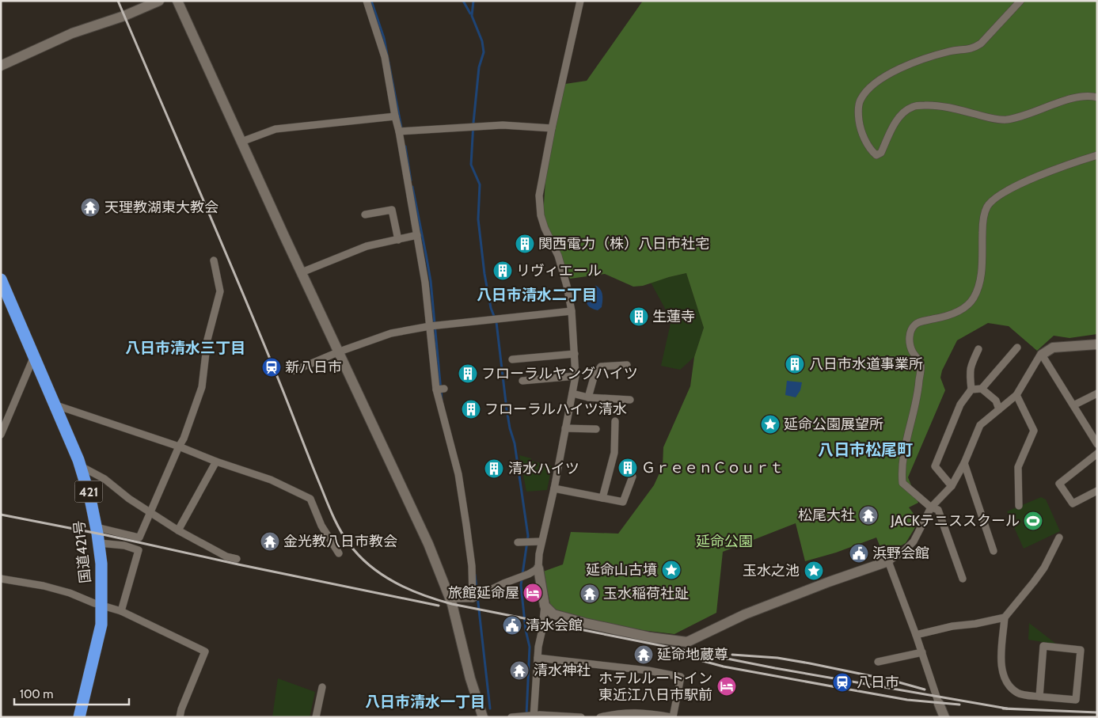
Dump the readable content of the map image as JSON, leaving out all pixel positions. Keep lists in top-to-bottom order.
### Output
{
  "streets": {
    "highway": ["421", "国道421号"]
  },
  "districts": [
    "八日市清水二丁目",
    "八日市清水三丁目",
    "八日市松尾町",
    "八日市清水一丁目"
  ],
  "parks": ["延命公園"],
  "places": {
    "temple": [
      "天理教湖東大教会",
      "松尾大社",
      "金光教八日市教会",
      "玉水稲荷社趾",
      "延命地蔵尊",
      "清水神社"
    ],
    "building": [
      "関西電力（株）八日市社宅",
      "リヴィエール",
      "生蓮寺",
      "八日市水道事業所",
      "フローラルヤングハイツ",
      "フローラルハイツ清水",
      "ＧｒｅｅｎＣｏｕｒｔ",
      "清水ハイツ"
    ],
    "station": ["新八日市", "八日市"],
    "place": ["延命公園展望所", "延命山古墳", "玉水之池"],
    "sports": ["JACKテニススクール"],
    "public building": ["浜野会館", "清水会館"],
    "hotel": ["旅館延命屋", "ホテルルートイン 東近江八日市駅前"]
  },
  "scale_bar": "100 m"
}
